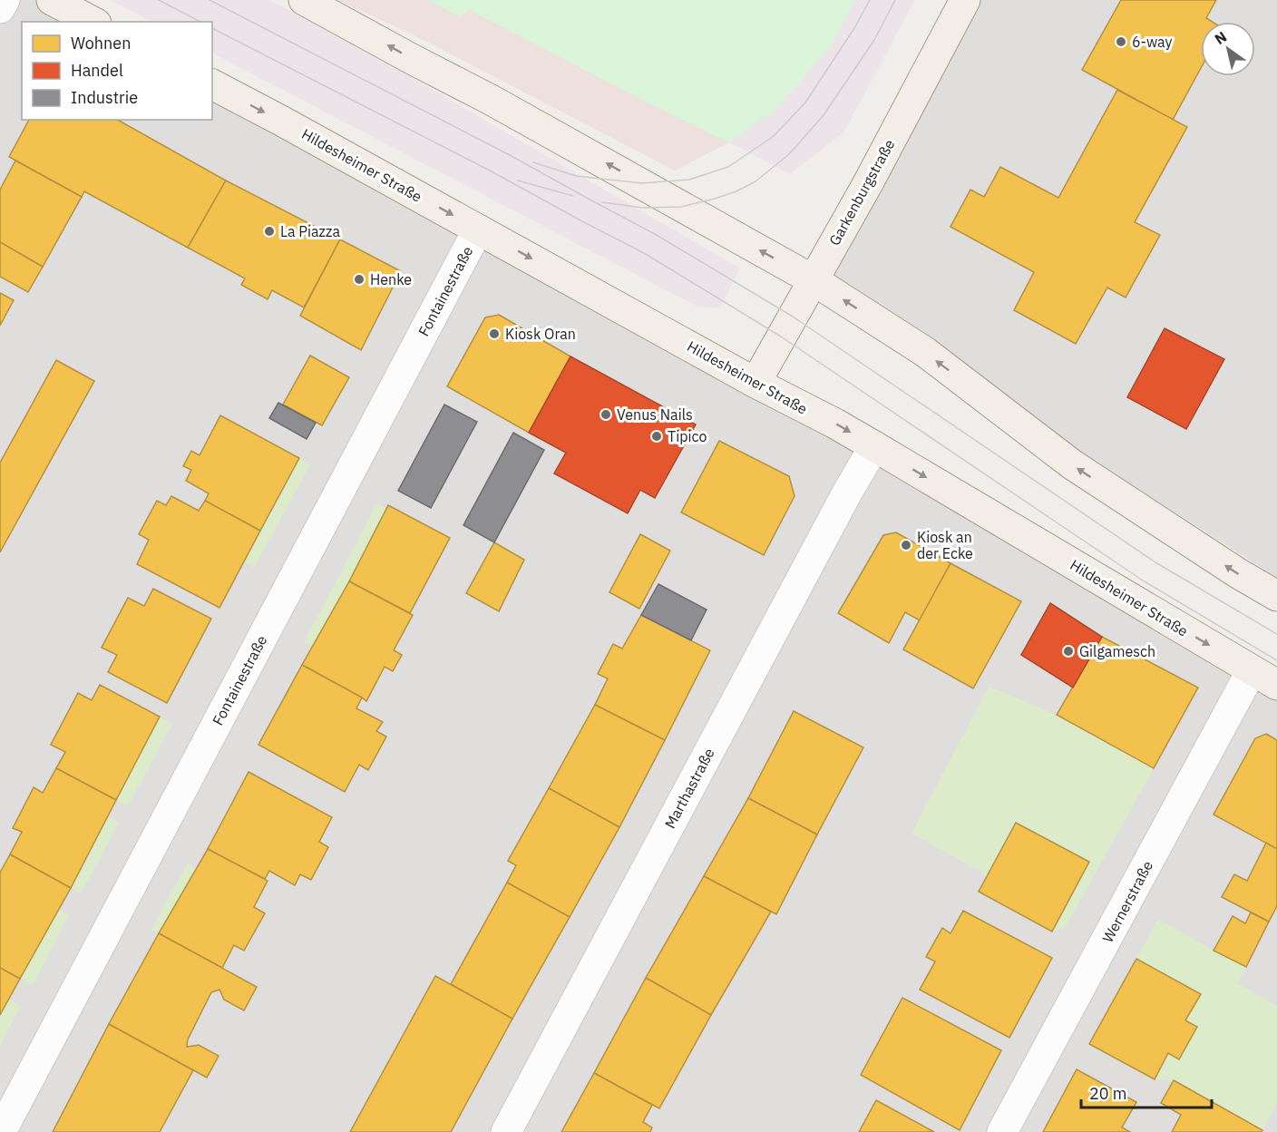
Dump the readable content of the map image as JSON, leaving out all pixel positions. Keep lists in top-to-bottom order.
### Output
{
  "streets": {
    "main road": ["Hildesheimer Straße", "Garkenburgstraße"],
    "street": ["Fontainestraße", "Marthastraße", "Wernerstraße"]
  },
  "crossings": [
    ["Hildesheimer Straße", "Garkenburgstraße"],
    ["Hildesheimer Straße", "Fontainestraße"],
    ["Hildesheimer Straße", "Marthastraße"],
    ["Hildesheimer Straße", "Wernerstraße"]
  ],
  "places": [
    "6-way",
    "La Piazza",
    "Henke",
    "Kiosk Oran",
    "Venus Nails",
    "Tipico",
    "Kiosk an der Ecke",
    "Gilgamesch"
  ],
  "legend": ["Wohnen", "Handel", "Industrie"],
  "scale_bar": "20 m",
  "north": "top left"
}
